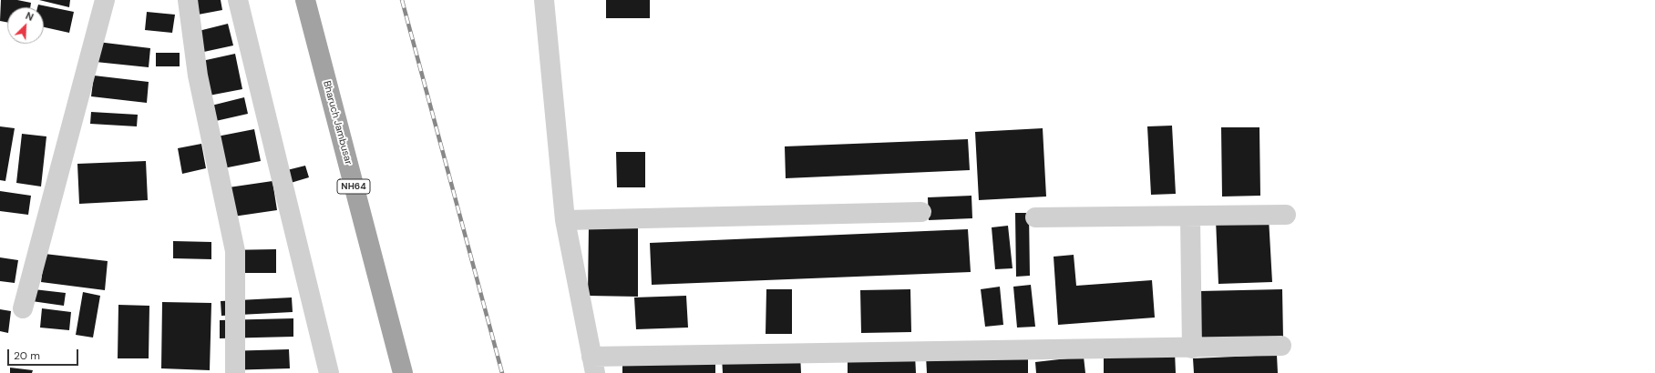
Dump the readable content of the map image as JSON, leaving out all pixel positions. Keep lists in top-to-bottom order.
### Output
{
  "streets": {
    "highway": ["Bharuch Jambusar", "NH64"]
  },
  "scale_bar": "20 m",
  "north": "top right"
}
